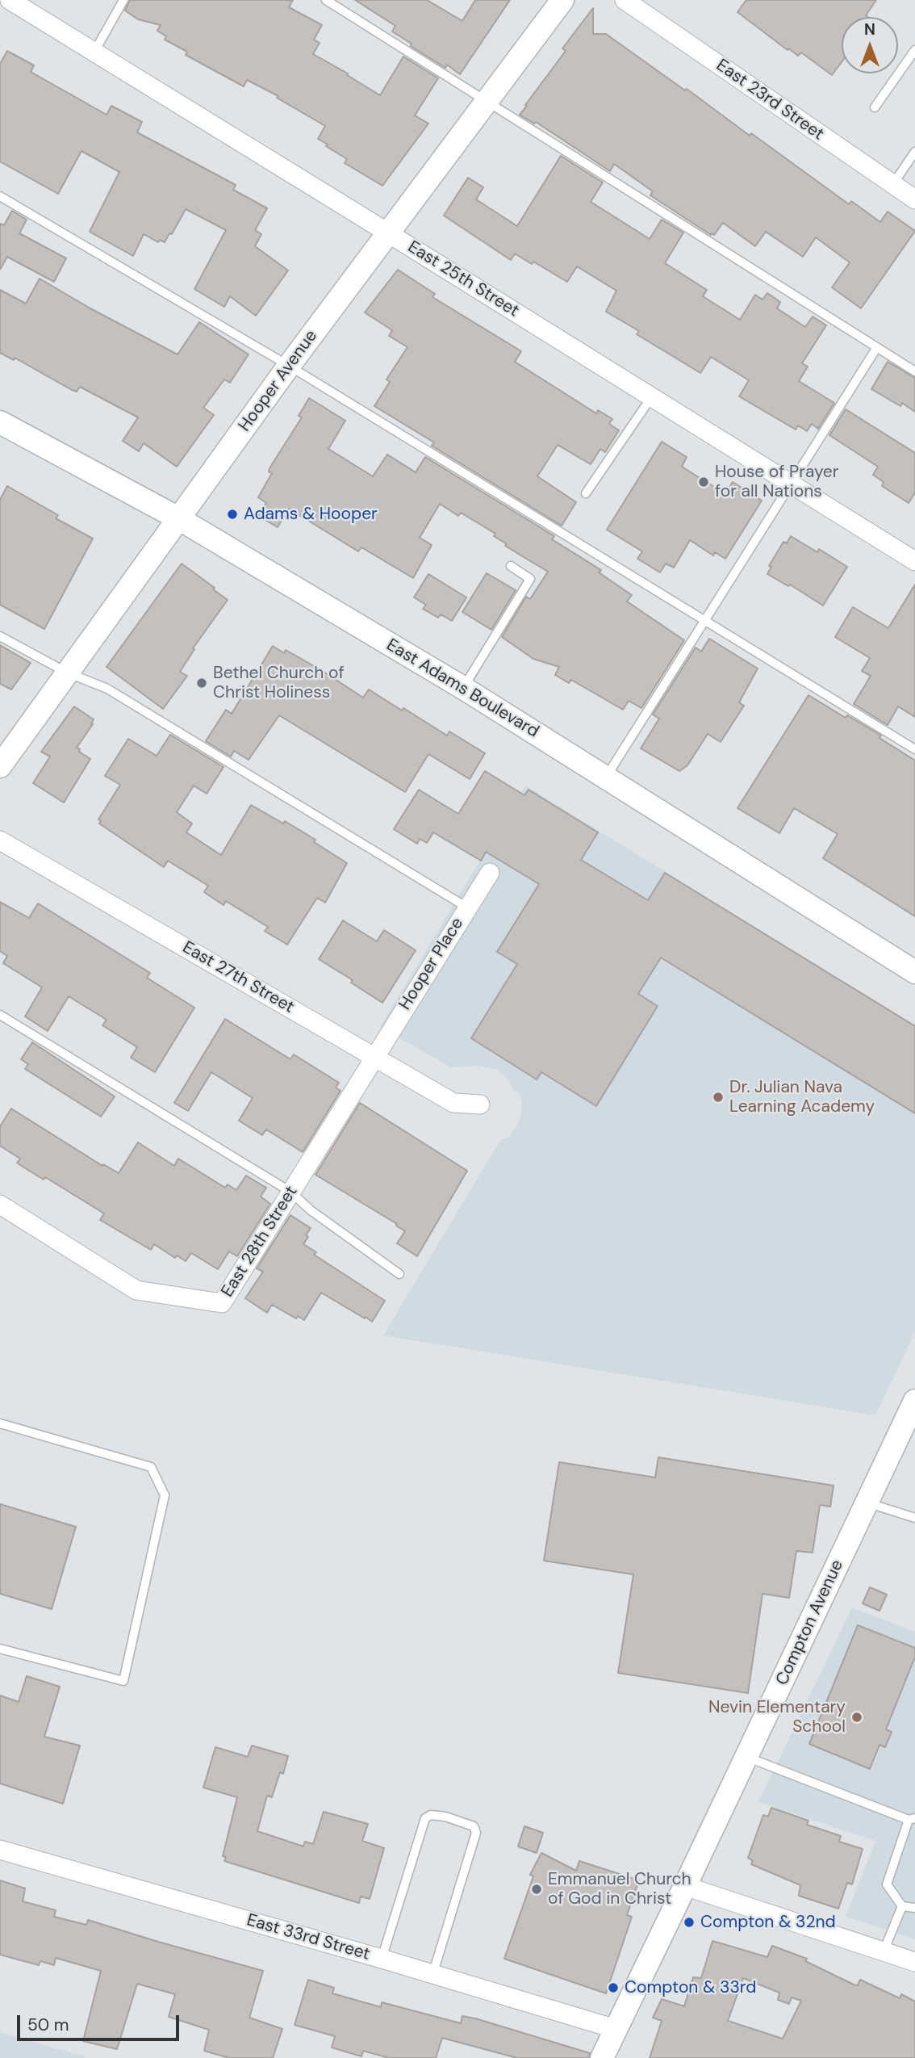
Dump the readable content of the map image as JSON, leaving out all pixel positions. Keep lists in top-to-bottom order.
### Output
{
  "streets": {
    "street": [
      "East 23rd Street",
      "East 25th Street",
      "Hooper Avenue",
      "East Adams Boulevard",
      "Hooper Place",
      "East 27th Street",
      "East 28th Street",
      "Compton Avenue",
      "East 33rd Street"
    ]
  },
  "crossings": [
    ["East 25th Street", "Hooper Avenue"],
    ["Hooper Avenue", "East Adams Boulevard"],
    ["Hooper Place", "East 27th Street"],
    ["Hooper Place", "East 28th Street"],
    ["East 27th Street", "East 28th Street"],
    ["Compton Avenue", "East 33rd Street"]
  ],
  "places": [
    "House of Prayer for all Nations",
    "Adams & Hooper",
    "Bethel Church of Christ Holiness",
    "Dr. Julian Nava Learning Academy",
    "Nevin Elementary School",
    "Emmanuel Church of God in Christ",
    "Compton & 32nd",
    "Compton & 33rd"
  ],
  "scale_bar": "50 m",
  "north": "top"
}
